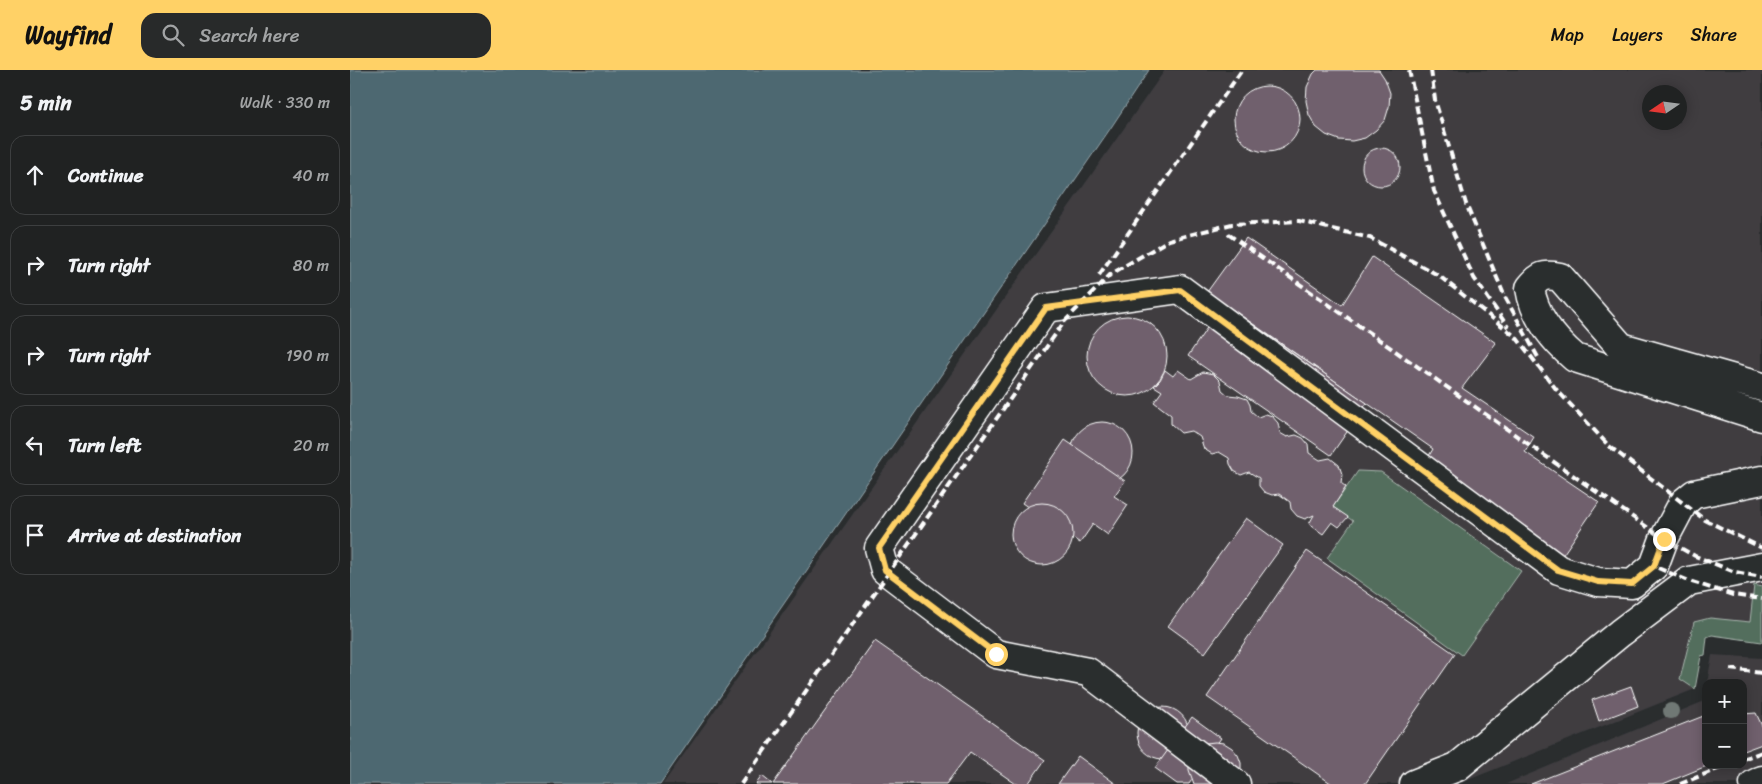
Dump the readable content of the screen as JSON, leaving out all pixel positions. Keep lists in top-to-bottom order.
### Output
{
  "north": "left",
  "page": {
    "header": "Wayfind",
    "search": "Search here",
    "nav": ["Map", "Layers", "Share"],
    "heading": ["5 min", "Walk · 330 m"],
    "list": [
      ["Continue", "40 m"],
      ["Turn right", "80 m"],
      ["Turn right", "190 m"],
      ["Turn left", "20 m"],
      "Arrive at destination"
    ],
    "map_buttons": ["+", "−"]
  }
}
